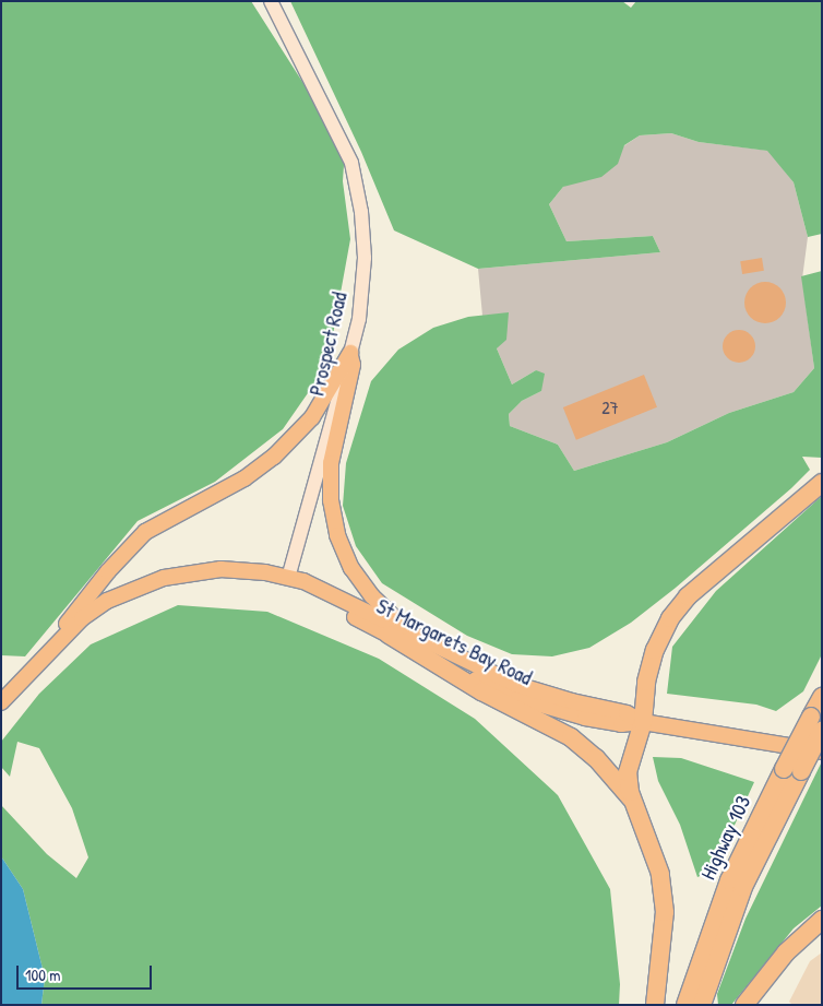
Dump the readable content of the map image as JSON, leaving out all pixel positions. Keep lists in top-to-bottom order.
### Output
{
  "streets": {
    "highway": ["Highway 103"],
    "main road": ["Prospect Road", "St Margarets Bay Road"]
  },
  "crossings": [
    ["Prospect Road", "St Margarets Bay Road"]
  ],
  "house_numbers": ["27"],
  "scale_bar": "100 m"
}
